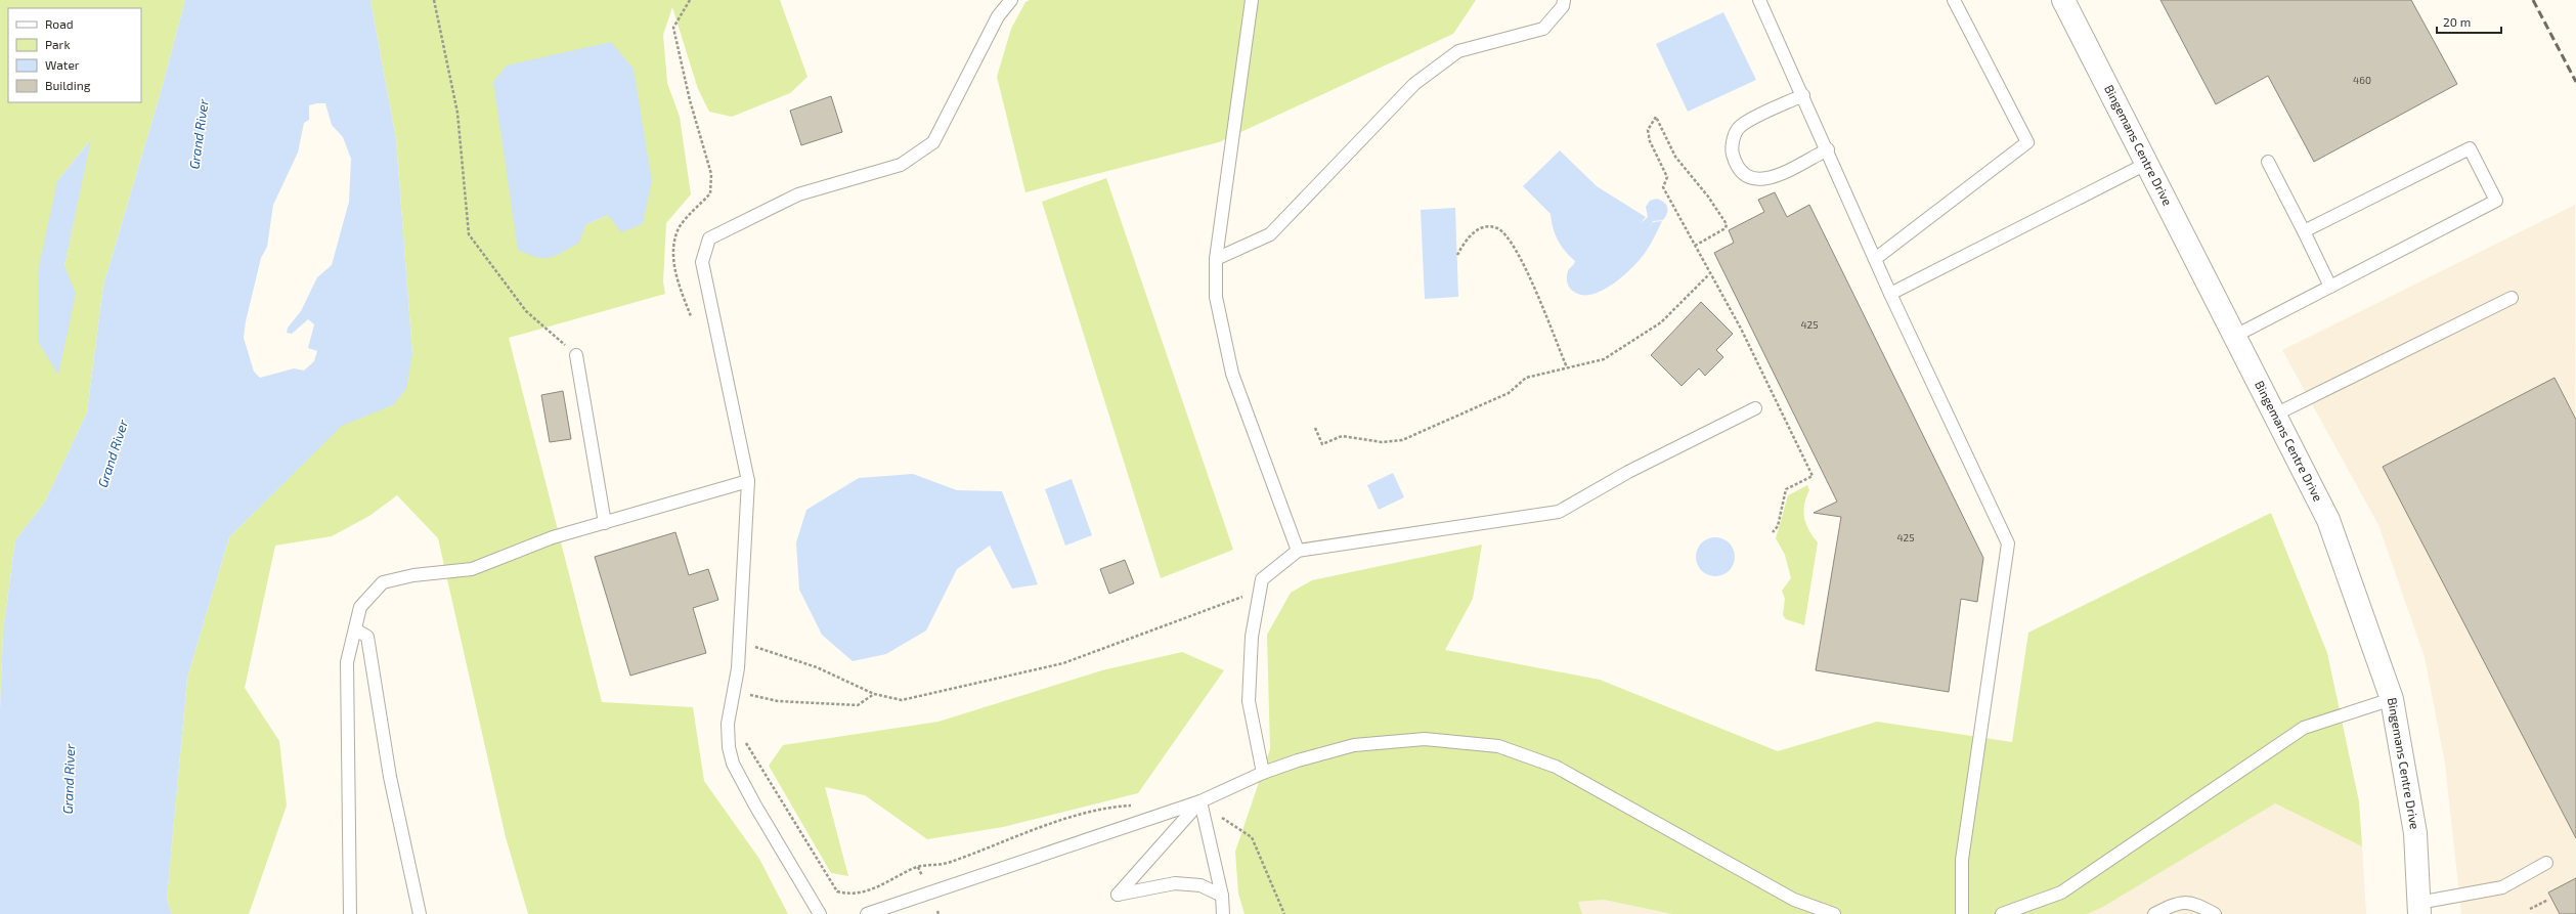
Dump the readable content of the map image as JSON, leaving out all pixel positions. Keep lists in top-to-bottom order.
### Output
{
  "streets": {
    "main road": ["Bingemans Centre Drive"]
  },
  "water": ["Grand River"],
  "house_numbers": ["460", "425", "425"],
  "legend": [
    "Road",
    "Park",
    "Water",
    "Building"
  ],
  "scale_bar": "20 m"
}
